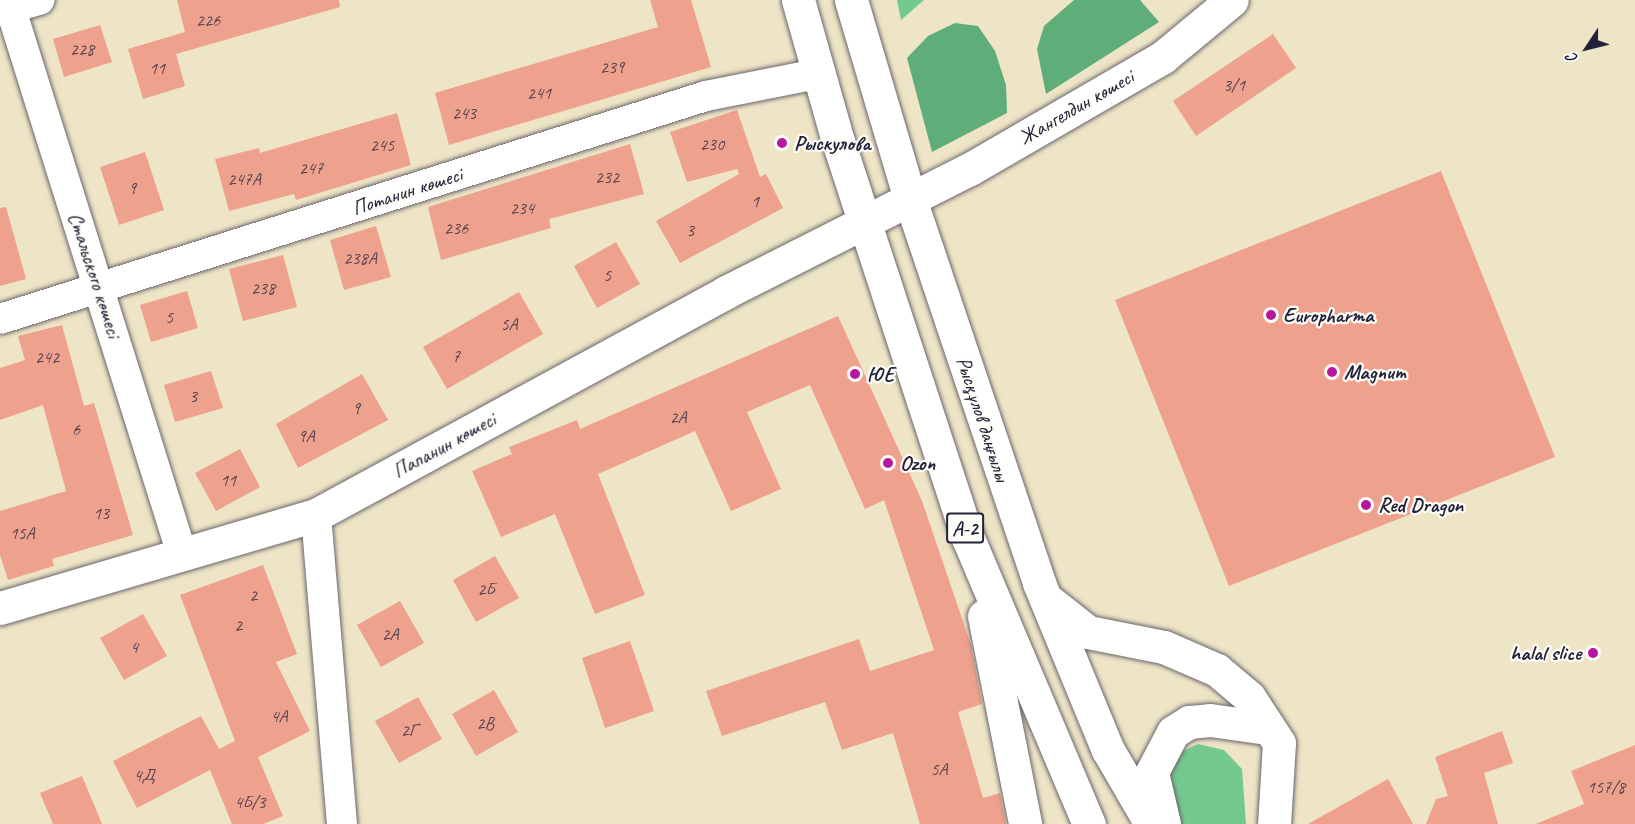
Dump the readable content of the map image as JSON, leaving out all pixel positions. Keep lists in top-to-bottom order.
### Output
{
  "streets": {
    "main road": [
      "Жангелдин көшесі",
      "Рысқұлов даңғылы",
      "Папанин көшесі",
      "A-2"
    ],
    "street": ["Потанин көшесі", "Стальского көшесі"]
  },
  "crossings": [
    ["Жангелдин көшесі", "Рысқұлов даңғылы"],
    ["Жангелдин көшесі", "Папанин көшесі"],
    ["Жангелдин көшесі", "A-2"],
    ["Потанин көшесі", "Стальского көшесі"],
    ["Потанин көшесі", "A-2"],
    ["Стальского көшесі", "Папанин көшесі"],
    ["Папанин көшесі", "A-2"]
  ],
  "places": [
    "Рыскулова",
    "Europharma",
    "Magnum",
    "ЮЕ",
    "Ozon",
    "Red Dragon",
    "halal slice"
  ],
  "house_numbers": [
    "226",
    "228",
    "239",
    "11",
    "3/1",
    "241",
    "243",
    "230",
    "245",
    "247",
    "232",
    "247А",
    "9",
    "1",
    "234",
    "236",
    "3",
    "238А",
    "5",
    "238",
    "5",
    "5А",
    "7",
    "242",
    "3",
    "9",
    "2А",
    "6",
    "9А",
    "11",
    "13",
    "15А",
    "2Б",
    "2",
    "2",
    "2А",
    "4",
    "4А",
    "2В",
    "2Г",
    "5А",
    "4Д",
    "157/8",
    "4Б/3"
  ],
  "north": "bottom left"
}
